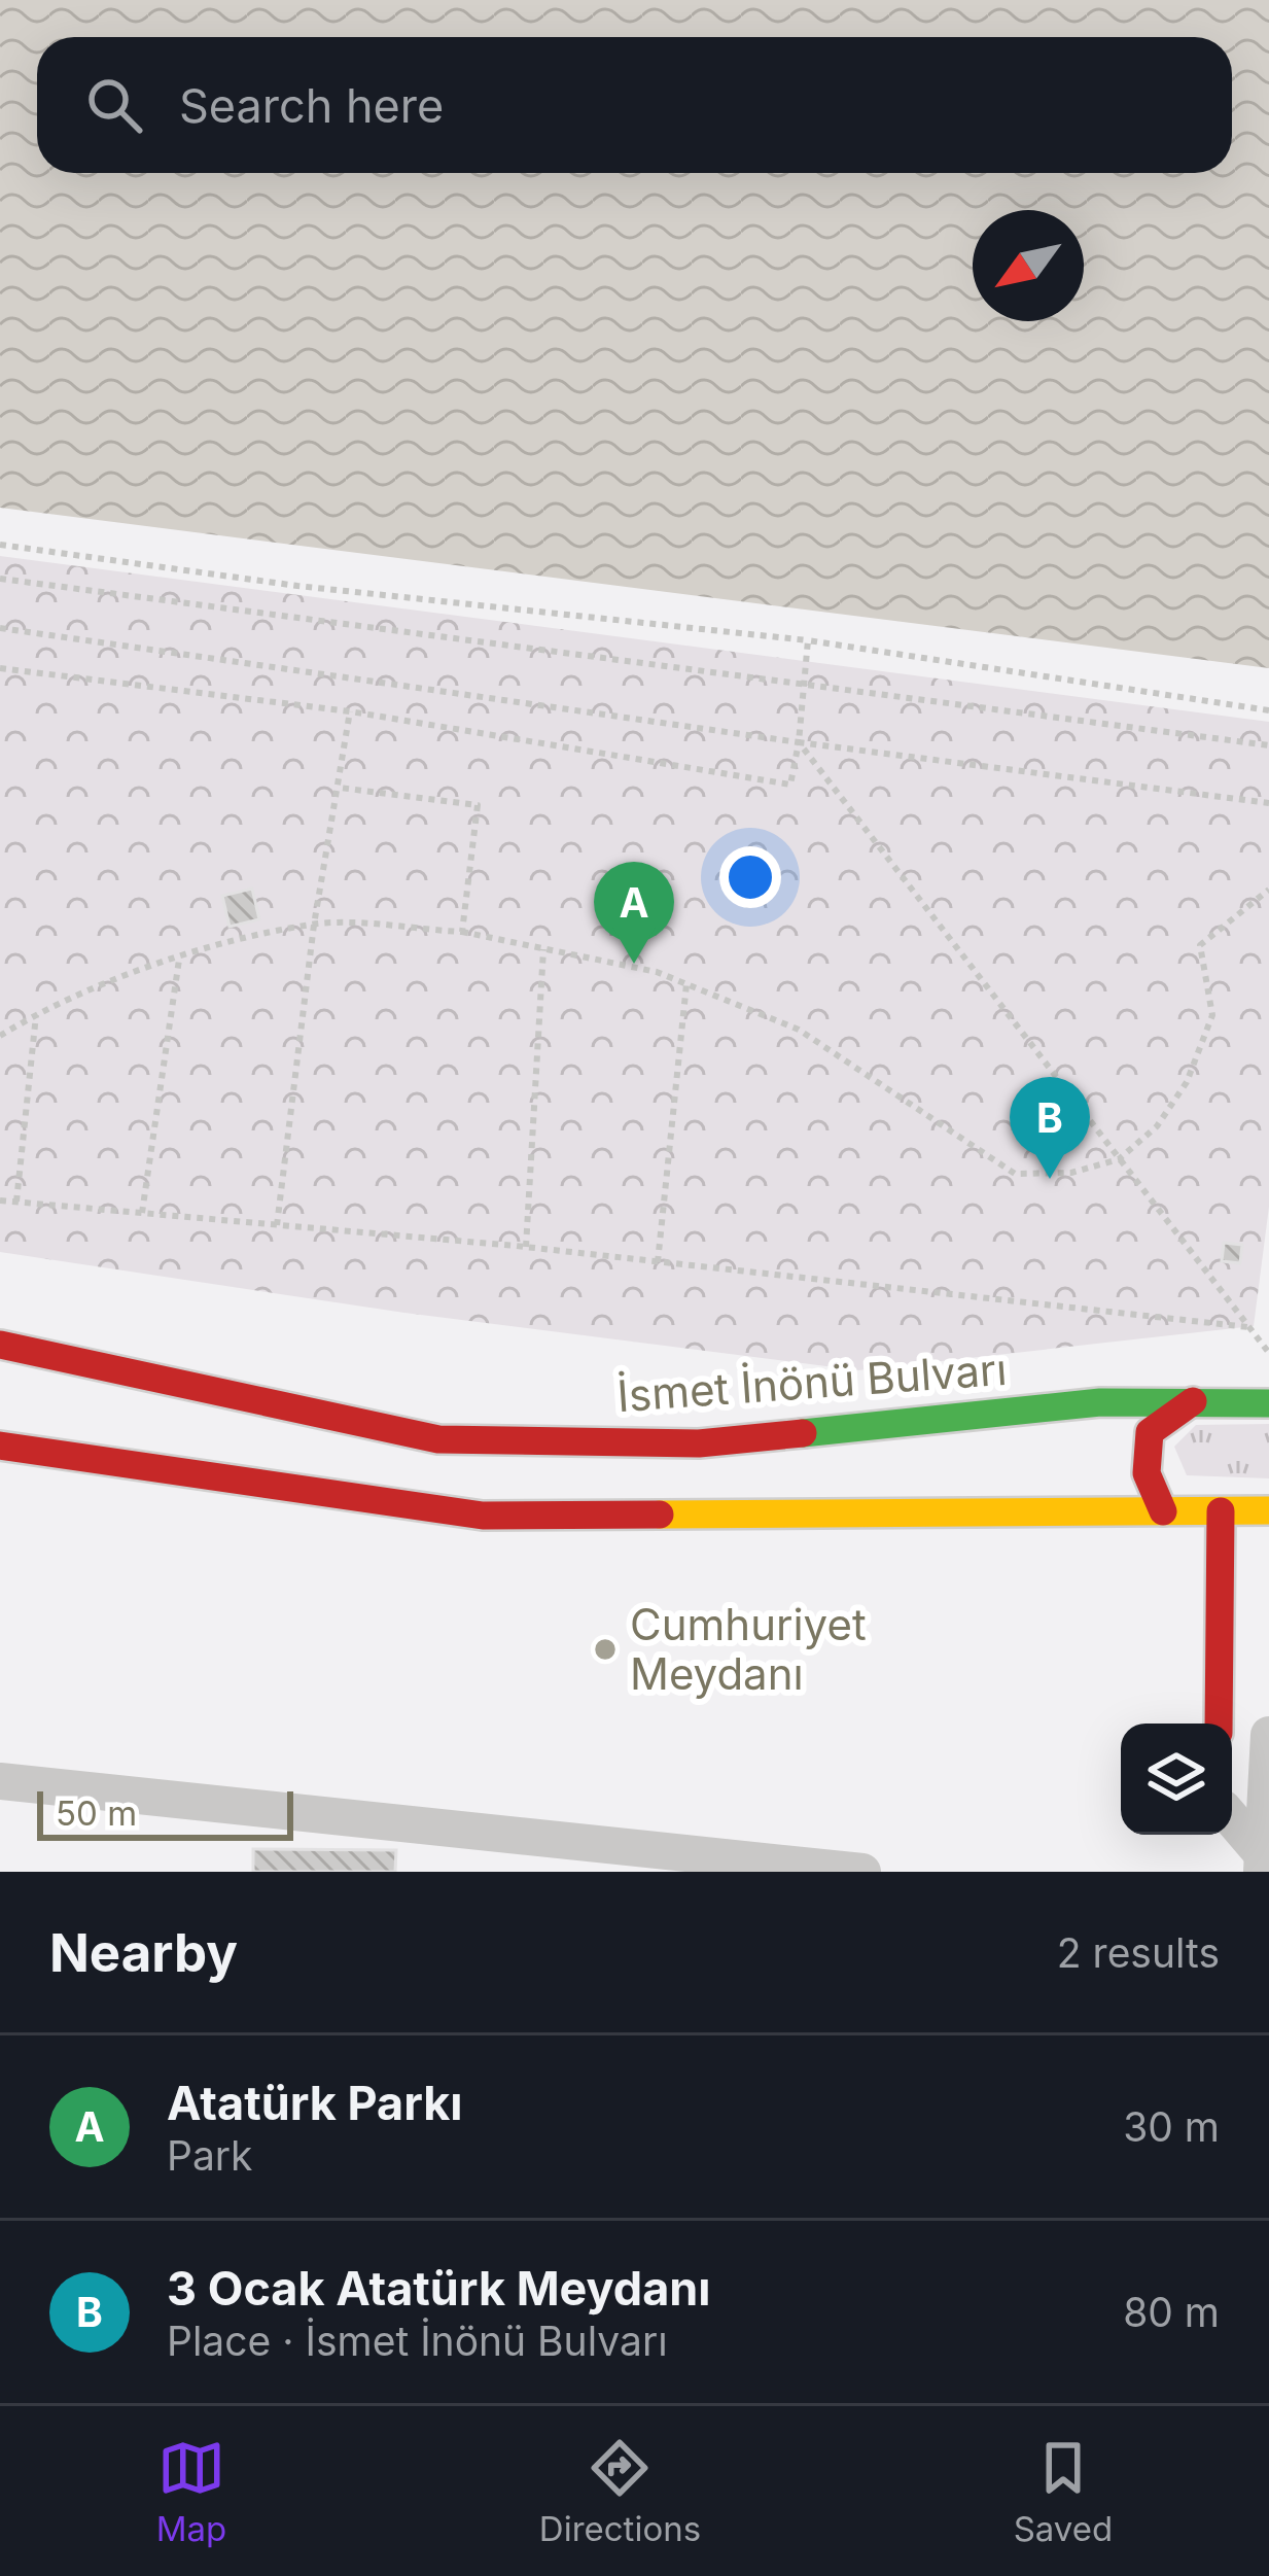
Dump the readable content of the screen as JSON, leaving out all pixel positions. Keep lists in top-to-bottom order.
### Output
{
  "streets": {
    "main road": ["İsmet İnönü Bulvarı"]
  },
  "places": ["Cumhuriyet Meydanı"],
  "scale_bar": "50 m",
  "north": "bottom left",
  "page": {
    "search": "Search here",
    "pins": ["A", "B"],
    "scale": "50 m",
    "heading": ["Nearby", "2 results"],
    "list": [
      {
        "mark": "A",
        "name": "Atatürk Parkı",
        "note": "Park",
        "value": "30 m"
      },
      {
        "mark": "B",
        "name": "3 Ocak Atatürk Meydanı",
        "note": "Place · İsmet İnönü Bulvarı",
        "value": "80 m"
      }
    ],
    "nav": ["Map", "Directions", "Saved"]
  }
}
